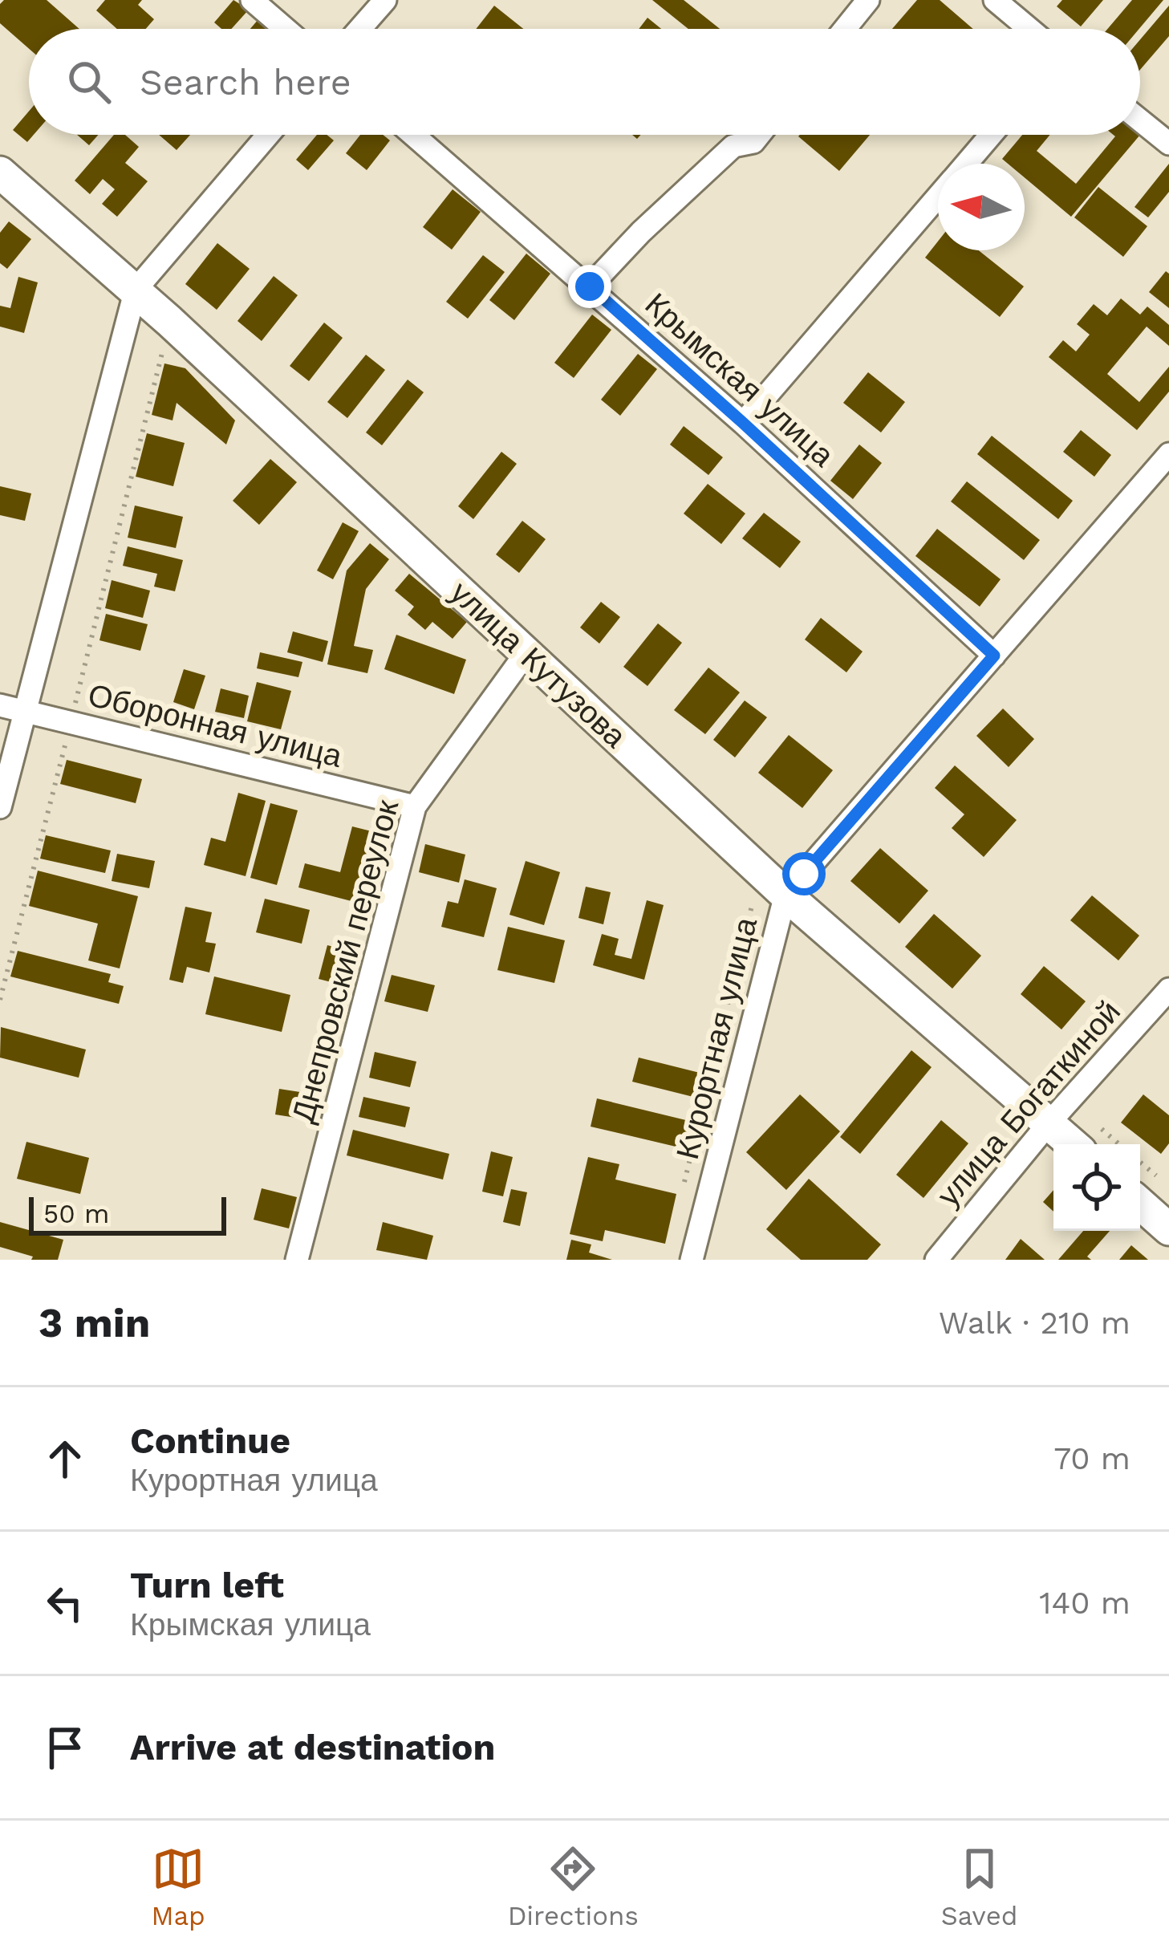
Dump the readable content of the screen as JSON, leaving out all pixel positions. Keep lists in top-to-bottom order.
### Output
{
  "streets": {
    "street": [
      "Крымская улица",
      "улица Кутузова",
      "Оборонная улица",
      "Днепровский переулок",
      "Курортная улица",
      "улица Богаткиной"
    ]
  },
  "crossings": [
    ["Крымская улица", "Курортная улица"],
    ["улица Кутузова", "Днепровский переулок"],
    ["улица Кутузова", "Курортная улица"],
    ["улица Кутузова", "улица Богаткиной"],
    ["Оборонная улица", "Днепровский переулок"]
  ],
  "scale_bar": "50 m",
  "north": "left",
  "page": {
    "search": "Search here",
    "scale": "50 m",
    "heading": ["3 min", "Walk · 210 m"],
    "list": [
      ["Continue", "Курортная улица", "70 m"],
      ["Turn left", "Крымская улица", "140 m"],
      "Arrive at destination"
    ],
    "nav": ["Map", "Directions", "Saved"]
  }
}
